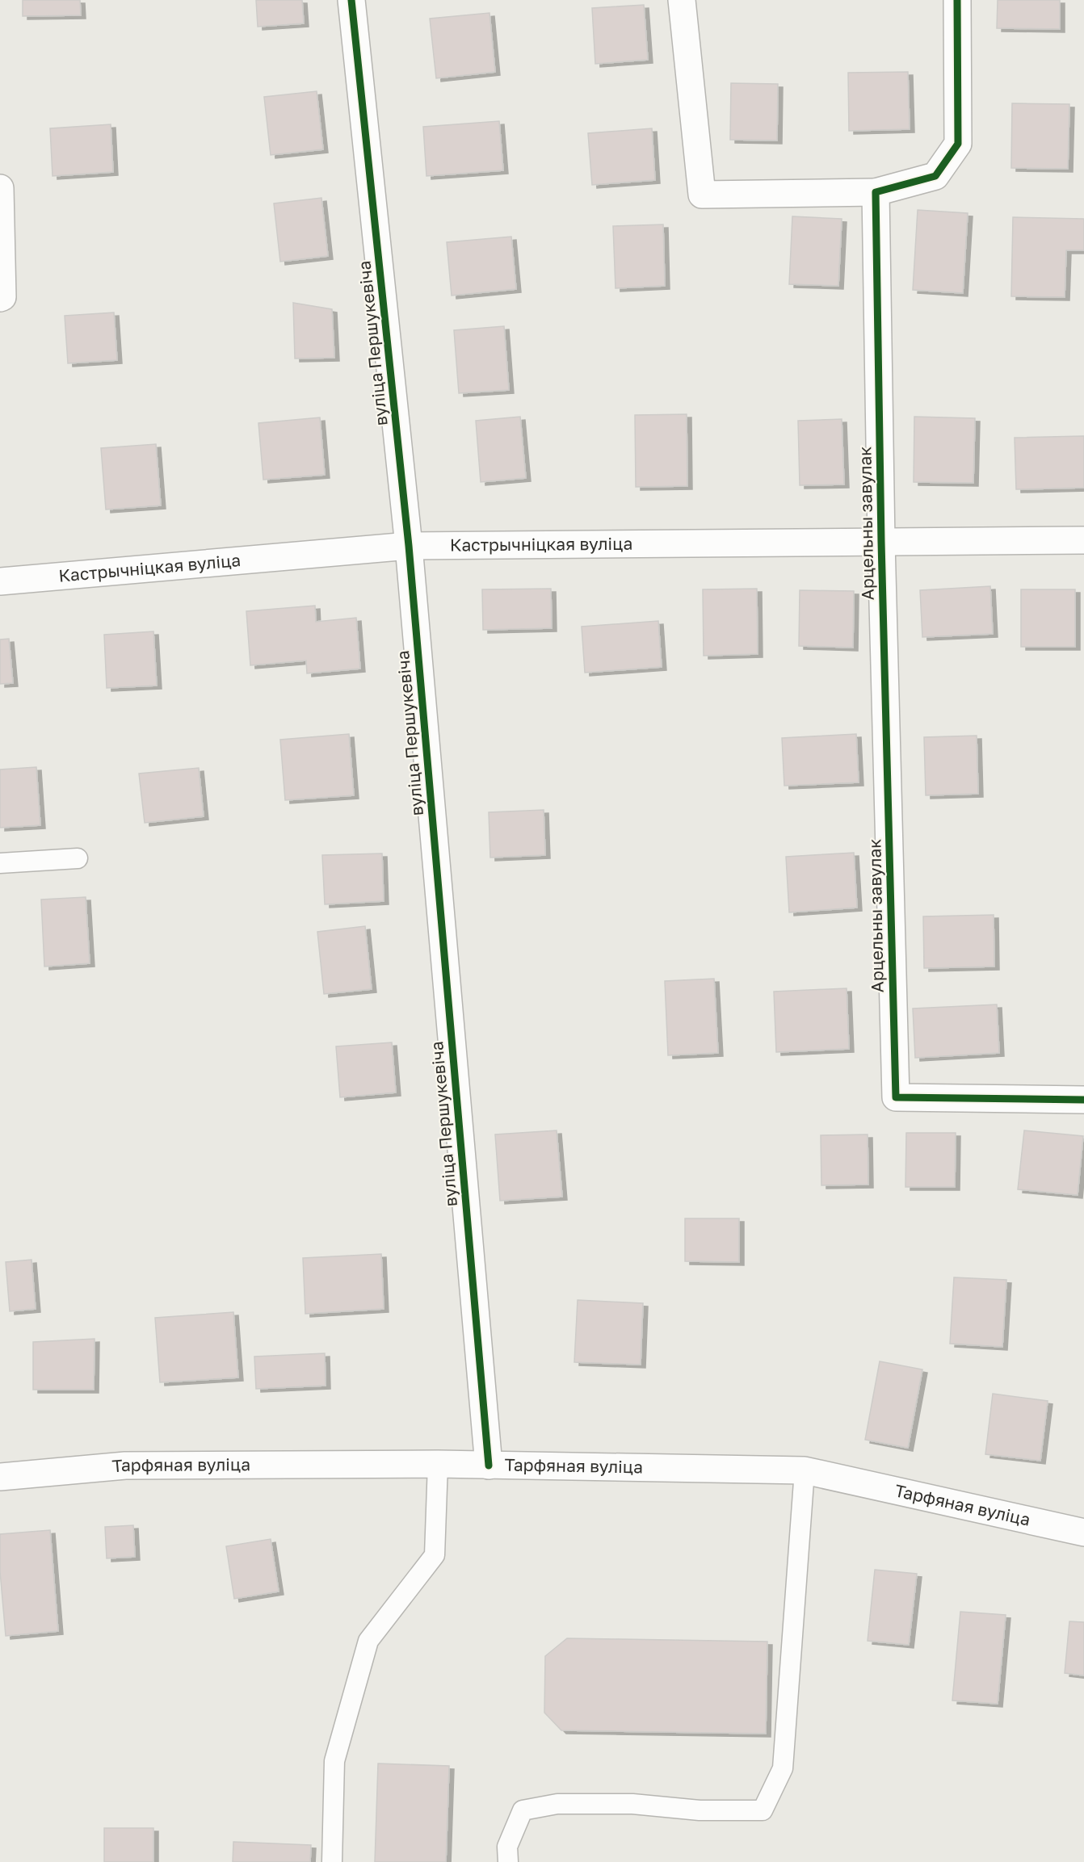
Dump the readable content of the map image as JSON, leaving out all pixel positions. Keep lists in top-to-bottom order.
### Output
{
  "streets": {
    "street": [
      "вуліца Першукевіча",
      "Арцельны завулак",
      "Кастрычніцкая вуліца",
      "Тарфяная вуліца"
    ]
  },
  "crossings": [
    ["вуліца Першукевіча", "Кастрычніцкая вуліца"],
    ["вуліца Першукевіча", "Тарфяная вуліца"],
    ["Арцельны завулак", "Кастрычніцкая вуліца"]
  ]
}
